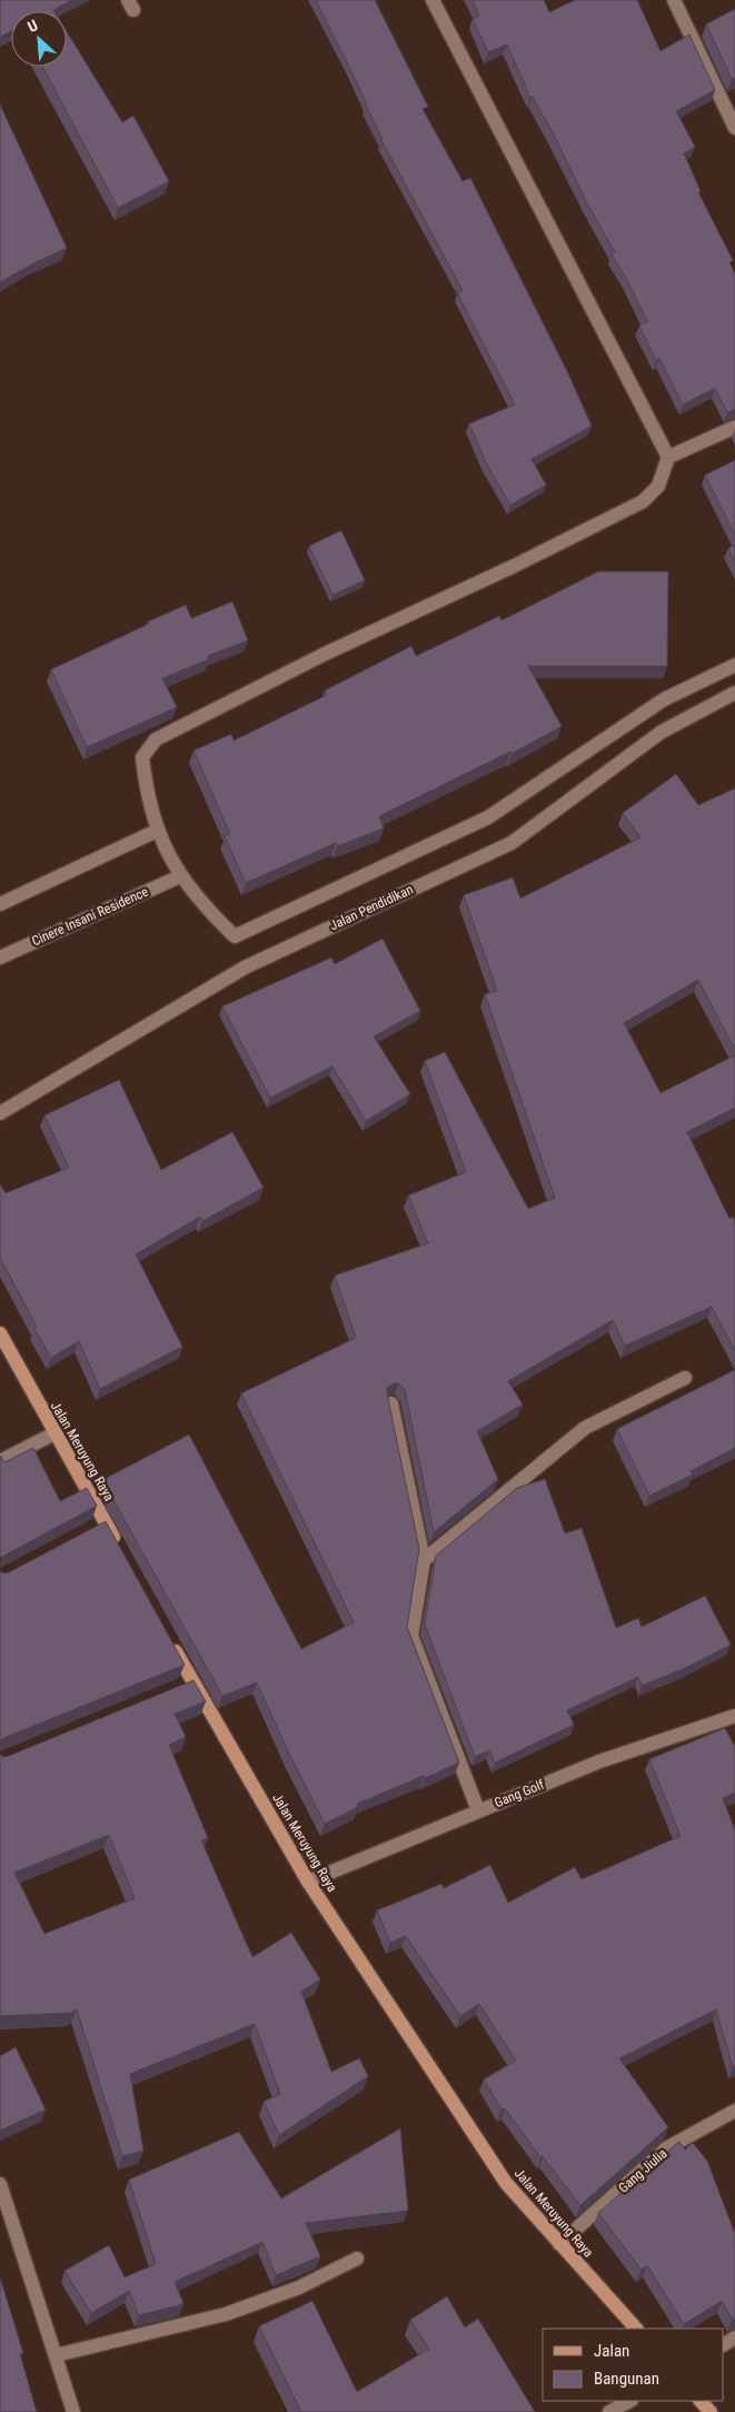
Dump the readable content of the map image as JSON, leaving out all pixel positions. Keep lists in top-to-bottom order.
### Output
{
  "streets": {
    "main road": ["Jalan Meruyung Raya"],
    "street": [
      "Jalan Pendidikan",
      "Cinere Insani Residence",
      "Gang Golf",
      "Gang Jiulia"
    ]
  },
  "crossings": [
    ["Jalan Meruyung Raya", "Gang Golf"],
    ["Jalan Meruyung Raya", "Gang Jiulia"]
  ],
  "legend": ["Jalan", "Bangunan"],
  "north": "top left"
}
